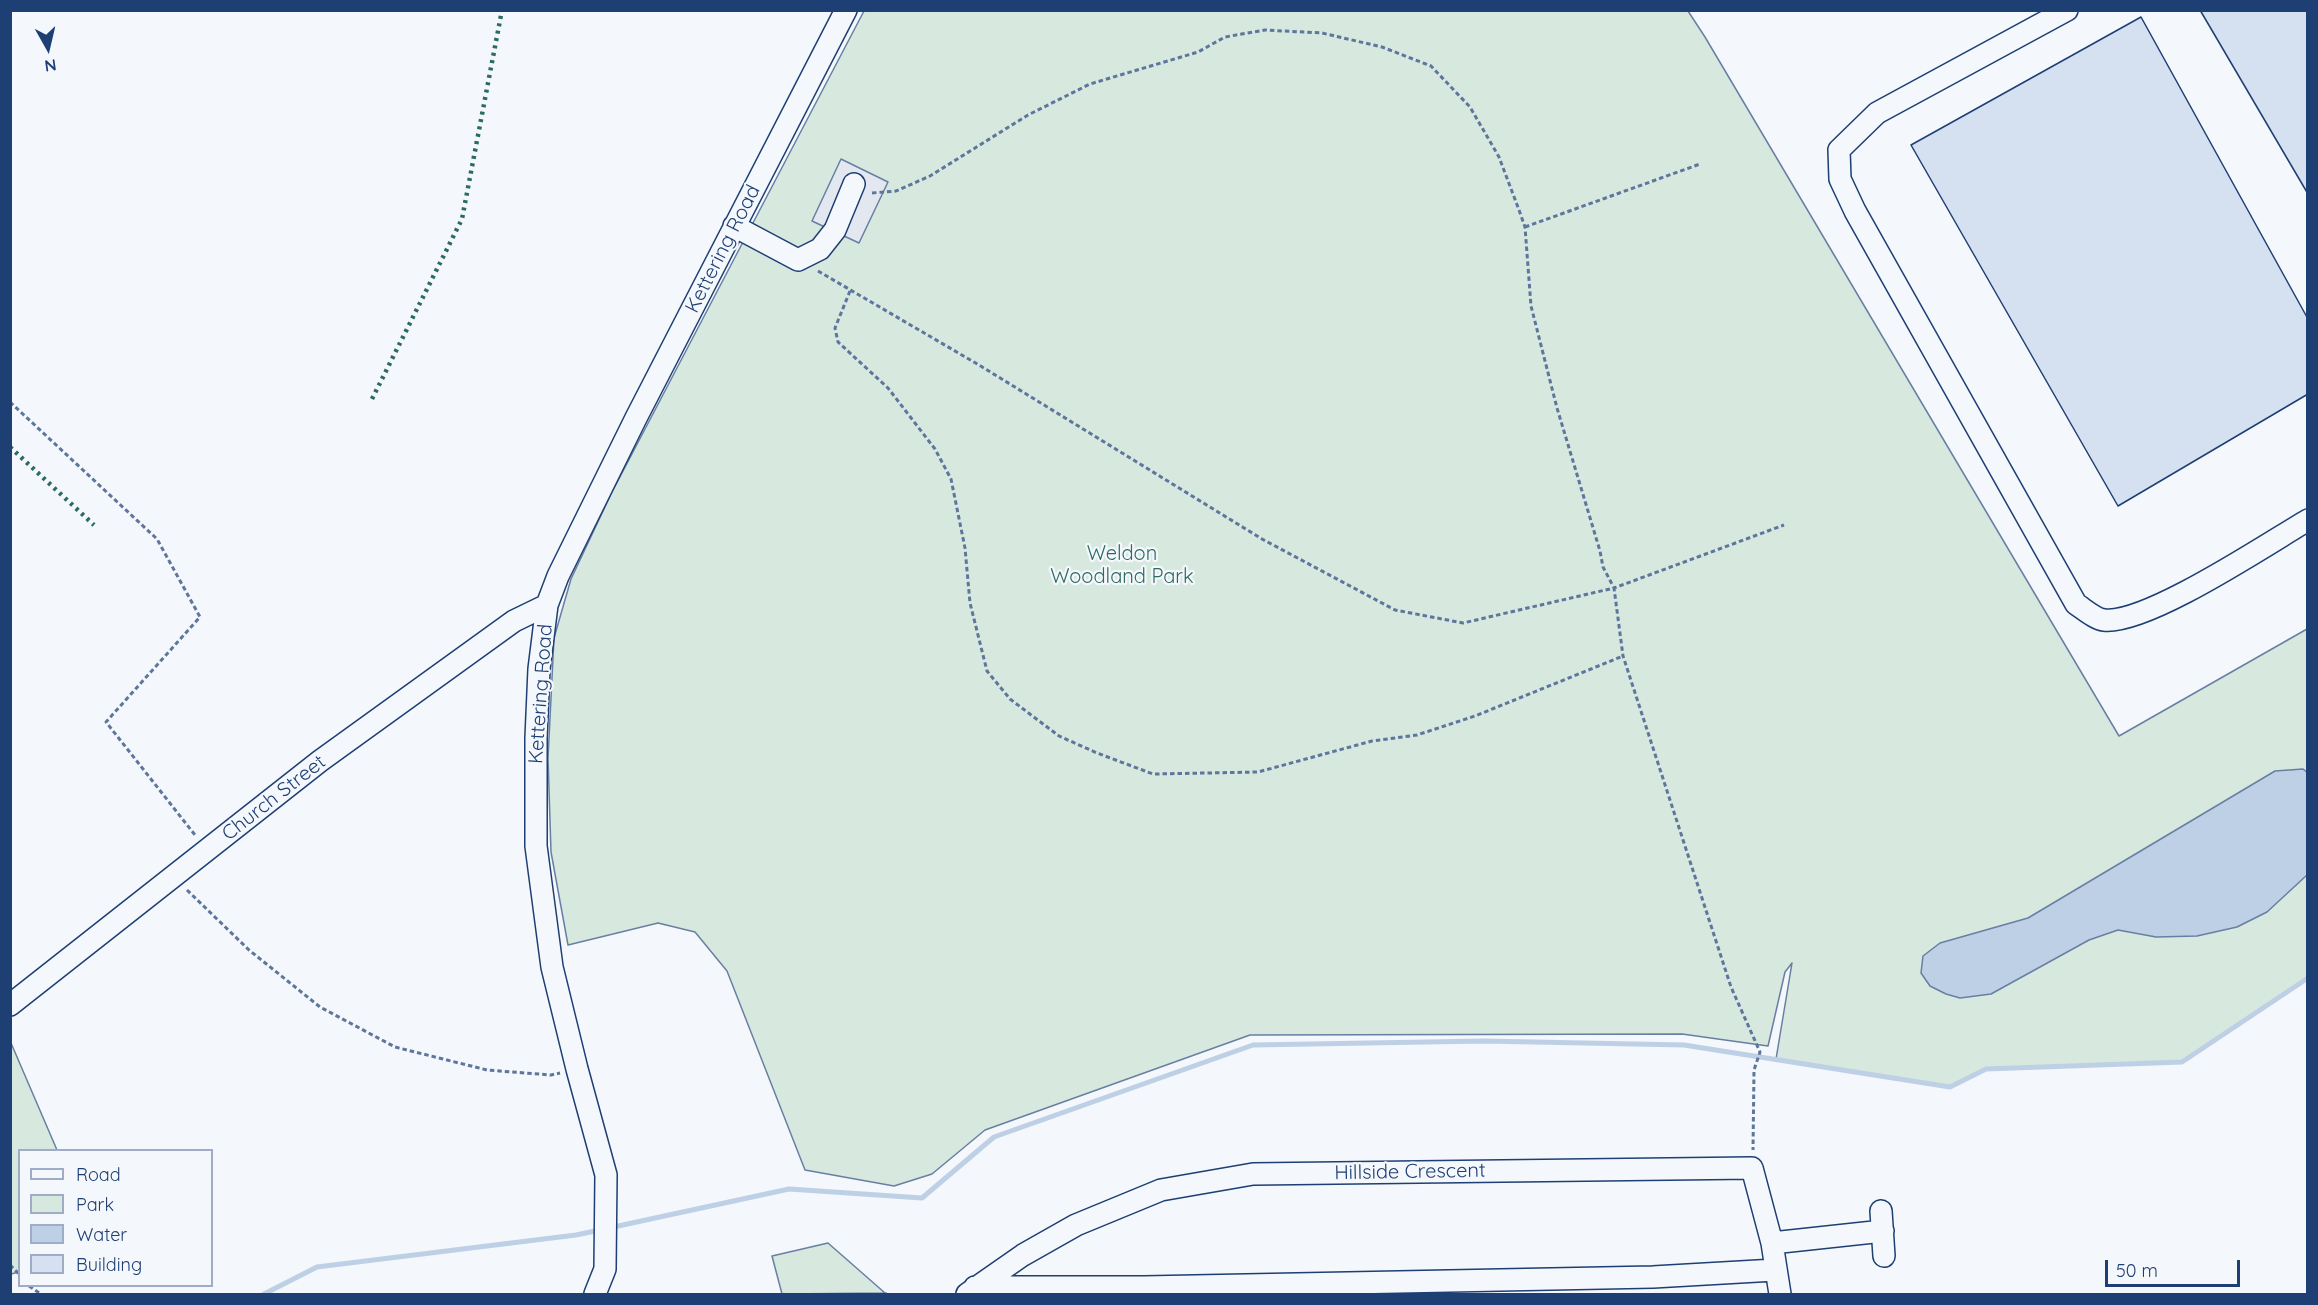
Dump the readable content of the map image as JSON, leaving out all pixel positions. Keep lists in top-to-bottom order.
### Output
{
  "streets": {
    "street": ["Kettering Road", "Church Street", "Hillside Crescent"]
  },
  "crossings": [
    ["Kettering Road", "Church Street"]
  ],
  "parks": ["Weldon Woodland Park"],
  "legend": [
    "Road",
    "Park",
    "Water",
    "Building"
  ],
  "scale_bar": "50 m",
  "north": "bottom"
}
